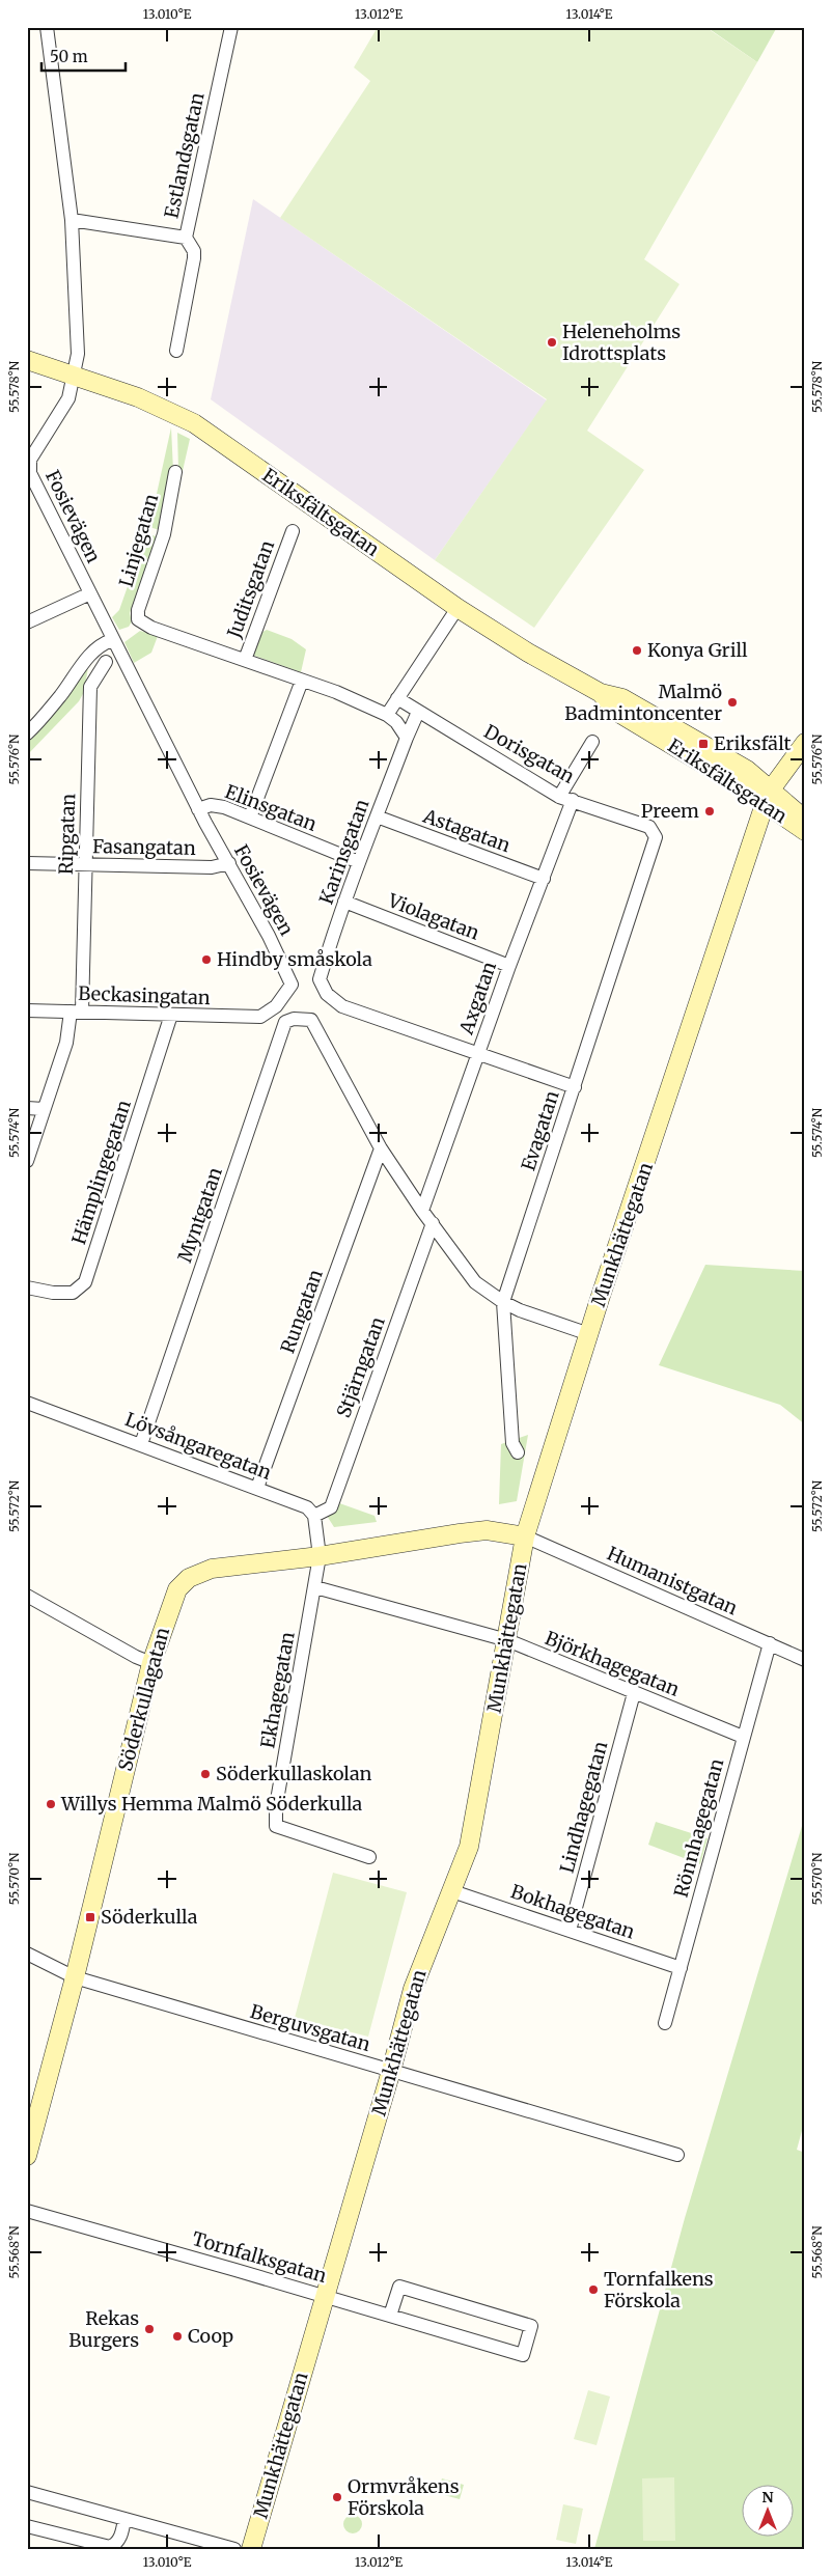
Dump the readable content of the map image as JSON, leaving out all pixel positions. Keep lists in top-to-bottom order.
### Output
{
  "streets": {
    "street": [
      "Estlandsgatan",
      "Eriksfältsgatan",
      "Fosievägen",
      "Linjegatan",
      "Juditsgatan",
      "Dorisgatan",
      "Elinsgatan",
      "Astagatan",
      "Ripgatan",
      "Fasangatan",
      "Karinsgatan",
      "Violagatan",
      "Beckasingatan",
      "Axgatan",
      "Evagatan",
      "Hämplingegatan",
      "Myntgatan",
      "Munkhättegatan",
      "Rungatan",
      "Stjärngatan",
      "Lövsångaregatan",
      "Humanistgatan",
      "Björkhagegatan",
      "Ekhagegatan",
      "Söderkullagatan",
      "Lindhagegatan",
      "Rönnhagegatan",
      "Bokhagegatan",
      "Berguvsgatan",
      "Tornfalksgatan"
    ]
  },
  "crossings": [
    ["Eriksfältsgatan", "Fosievägen"],
    ["Eriksfältsgatan", "Munkhättegatan"],
    ["Fosievägen", "Elinsgatan"],
    ["Fosievägen", "Fasangatan"],
    ["Fosievägen", "Beckasingatan"],
    ["Linjegatan", "Juditsgatan"],
    ["Dorisgatan", "Karinsgatan"],
    ["Dorisgatan", "Axgatan"],
    ["Dorisgatan", "Evagatan"],
    ["Elinsgatan", "Karinsgatan"],
    ["Astagatan", "Karinsgatan"],
    ["Astagatan", "Axgatan"],
    ["Ripgatan", "Fasangatan"],
    ["Ripgatan", "Beckasingatan"],
    ["Karinsgatan", "Violagatan"],
    ["Karinsgatan", "Axgatan"],
    ["Violagatan", "Axgatan"],
    ["Beckasingatan", "Hämplingegatan"],
    ["Myntgatan", "Rungatan"],
    ["Myntgatan", "Lövsångaregatan"],
    ["Munkhättegatan", "Humanistgatan"],
    ["Munkhättegatan", "Björkhagegatan"],
    ["Munkhättegatan", "Söderkullagatan"],
    ["Munkhättegatan", "Bokhagegatan"],
    ["Munkhättegatan", "Berguvsgatan"],
    ["Munkhättegatan", "Tornfalksgatan"],
    ["Rungatan", "Lövsångaregatan"],
    ["Stjärngatan", "Lövsångaregatan"],
    ["Humanistgatan", "Söderkullagatan"],
    ["Humanistgatan", "Rönnhagegatan"],
    ["Björkhagegatan", "Ekhagegatan"],
    ["Björkhagegatan", "Lindhagegatan"],
    ["Björkhagegatan", "Rönnhagegatan"],
    ["Ekhagegatan", "Söderkullagatan"],
    ["Söderkullagatan", "Berguvsgatan"],
    ["Lindhagegatan", "Bokhagegatan"],
    ["Rönnhagegatan", "Bokhagegatan"]
  ],
  "places": {
    "other": [
      "Heleneholms Idrottsplats",
      "Konya Grill",
      "Malmö Badmintoncenter",
      "Preem",
      "Hindby småskola",
      "Söderkullaskolan",
      "Willys Hemma Malmö Söderkulla",
      "Tornfalkens Förskola",
      "Rekas Burgers",
      "Coop",
      "Ormvråkens Förskola"
    ],
    "transit": ["Eriksfält", "Söderkulla"]
  },
  "scale_bar": "50 m",
  "north": "top",
  "coordinates": [
    "13.010°E",
    "13.012°E",
    "13.014°E",
    "55.578°N",
    "55.576°N",
    "55.574°N",
    "55.572°N",
    "55.570°N",
    "55.568°N"
  ]
}
